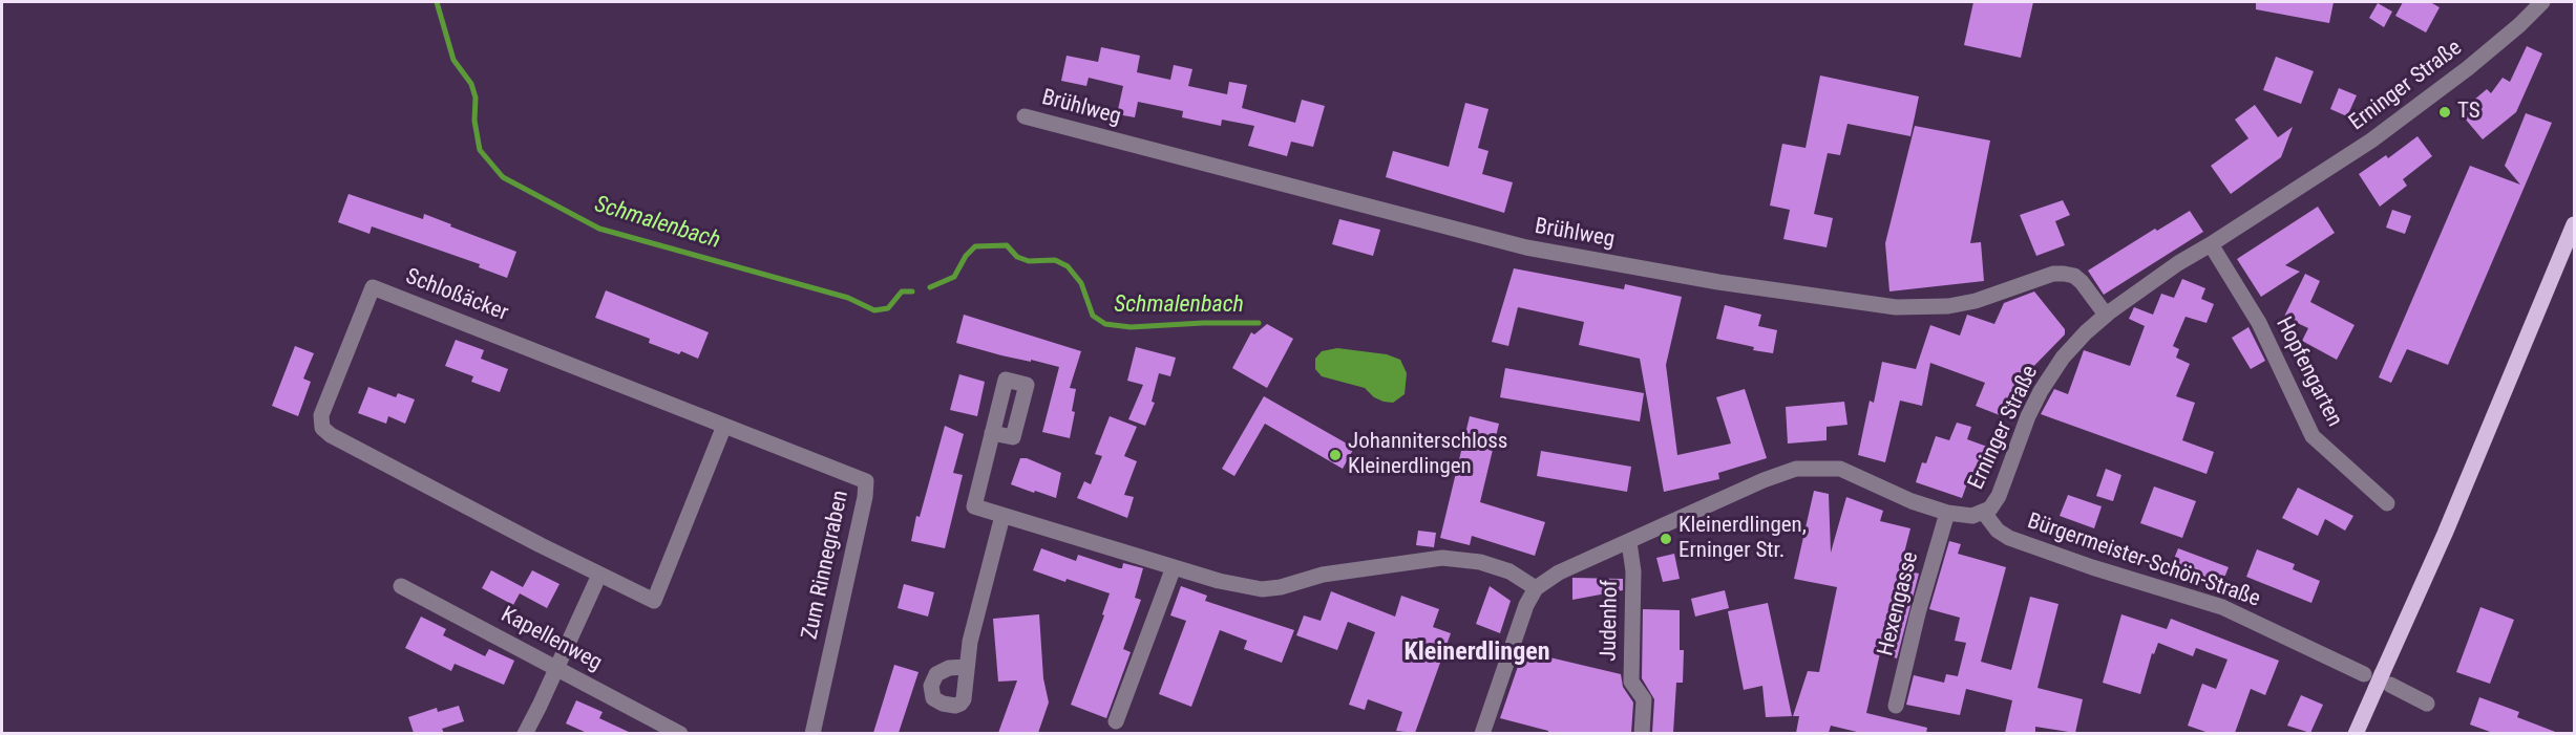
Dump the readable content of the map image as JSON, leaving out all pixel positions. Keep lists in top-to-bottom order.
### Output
{
  "streets": {
    "street": [
      "Erninger Straße",
      "Brühlweg",
      "Schloßäcker",
      "Hopfengarten",
      "Bürgermeister-Schön-Straße",
      "Zum Rinnegraben",
      "Hexengasse",
      "Judenhof",
      "Kapellenweg"
    ]
  },
  "crossings": [
    ["Erninger Straße", "Brühlweg"],
    ["Erninger Straße", "Hopfengarten"],
    ["Erninger Straße", "Bürgermeister-Schön-Straße"],
    ["Erninger Straße", "Hexengasse"],
    ["Erninger Straße", "Judenhof"],
    ["Schloßäcker", "Zum Rinnegraben"]
  ],
  "districts": ["Kleinerdlingen"],
  "water": ["Schmalenbach"],
  "places": ["TS", "Johanniterschloss Kleinerdlingen", "Kleinerdlingen, Erninger Str."]
}
